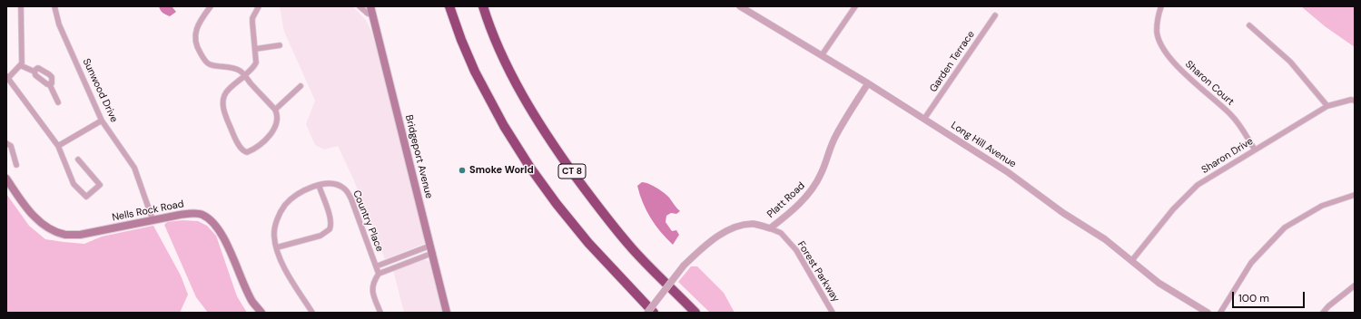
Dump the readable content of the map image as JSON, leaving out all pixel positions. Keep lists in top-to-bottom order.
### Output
{
  "streets": {
    "highway": ["CT 8"],
    "main road": ["Bridgeport Avenue", "Nells Rock Road"],
    "street": [
      "Garden Terrace",
      "Sharon Court",
      "Sunwood Drive",
      "Long Hill Avenue",
      "Sharon Drive",
      "Platt Road",
      "Country Place",
      "Forest Parkway"
    ]
  },
  "crossings": [
    ["Garden Terrace", "Long Hill Avenue"],
    ["Sharon Court", "Sharon Drive"],
    ["Sunwood Drive", "Nells Rock Road"],
    ["Long Hill Avenue", "Sharon Drive"],
    ["Long Hill Avenue", "Platt Road"],
    ["Bridgeport Avenue", "Country Place"],
    ["Platt Road", "Forest Parkway"]
  ],
  "places": ["Smoke World"],
  "scale_bar": "100 m"
}
